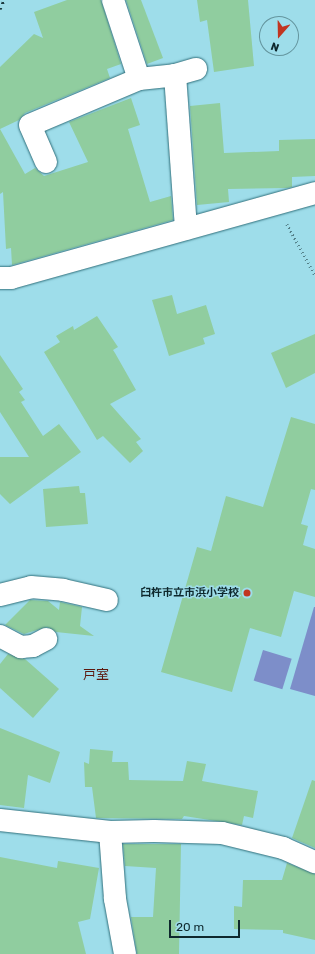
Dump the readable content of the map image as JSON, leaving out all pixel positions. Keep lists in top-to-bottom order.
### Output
{
  "districts": ["戸室"],
  "places": ["臼杵市立市浜小学校"],
  "scale_bar": "20 m",
  "north": "bottom"
}
